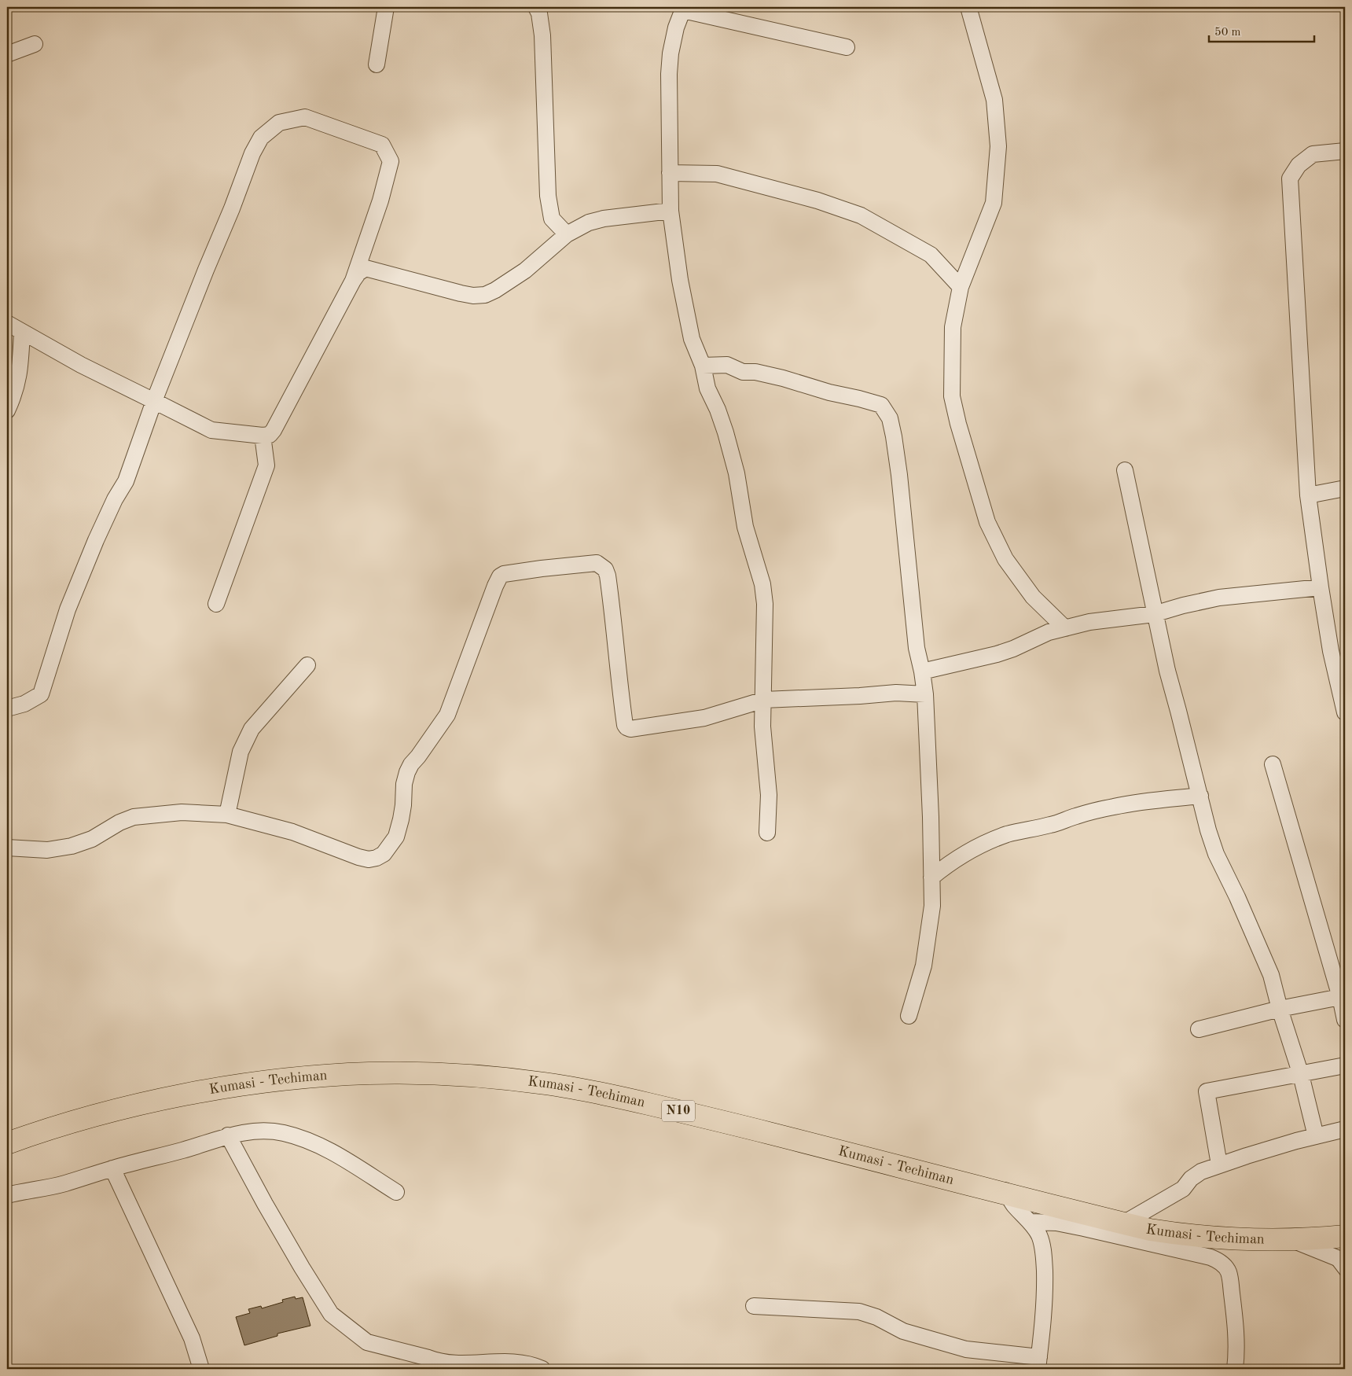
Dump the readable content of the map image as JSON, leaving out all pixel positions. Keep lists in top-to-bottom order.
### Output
{
  "streets": {
    "highway": ["Kumasi - Techiman", "N10"]
  },
  "scale_bar": "50 m"
}
